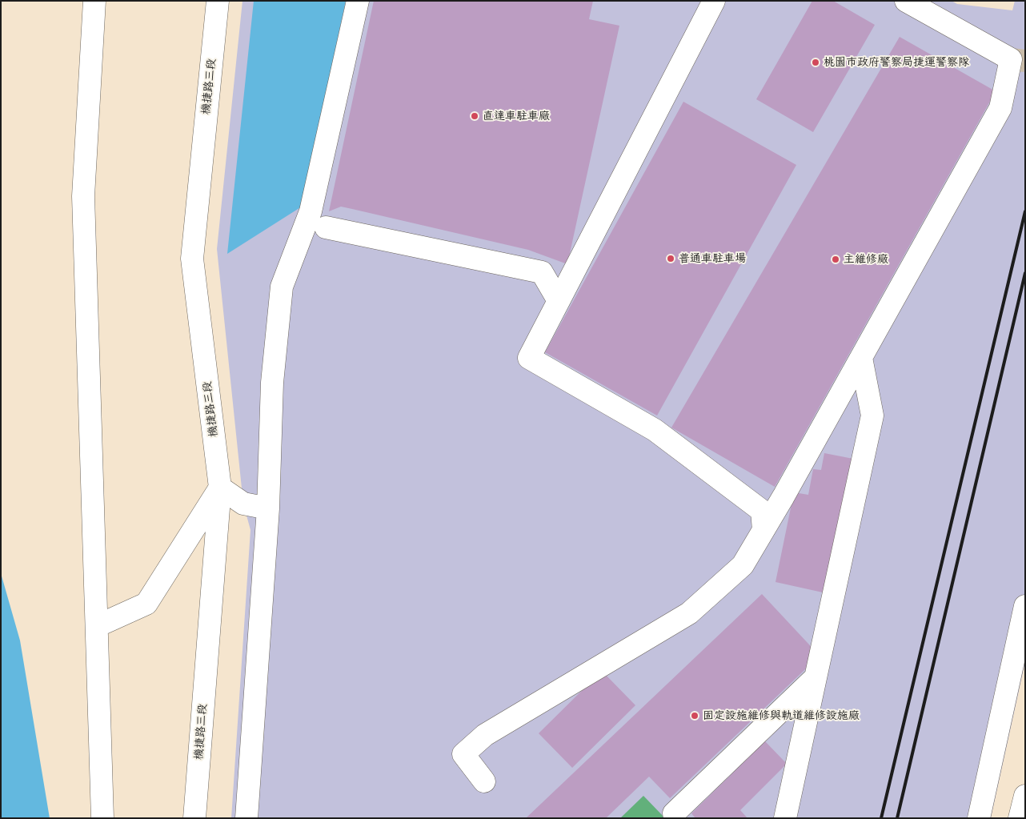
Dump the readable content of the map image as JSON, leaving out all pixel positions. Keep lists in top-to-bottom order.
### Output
{
  "streets": {
    "street": ["機捷路三段"]
  },
  "places": [
    "桃園市政府警察局捷運警察隊",
    "直達車駐車廠",
    "普通車駐車場",
    "主維修廠",
    "固定設施維修與軌道維修設施廠"
  ]
}
